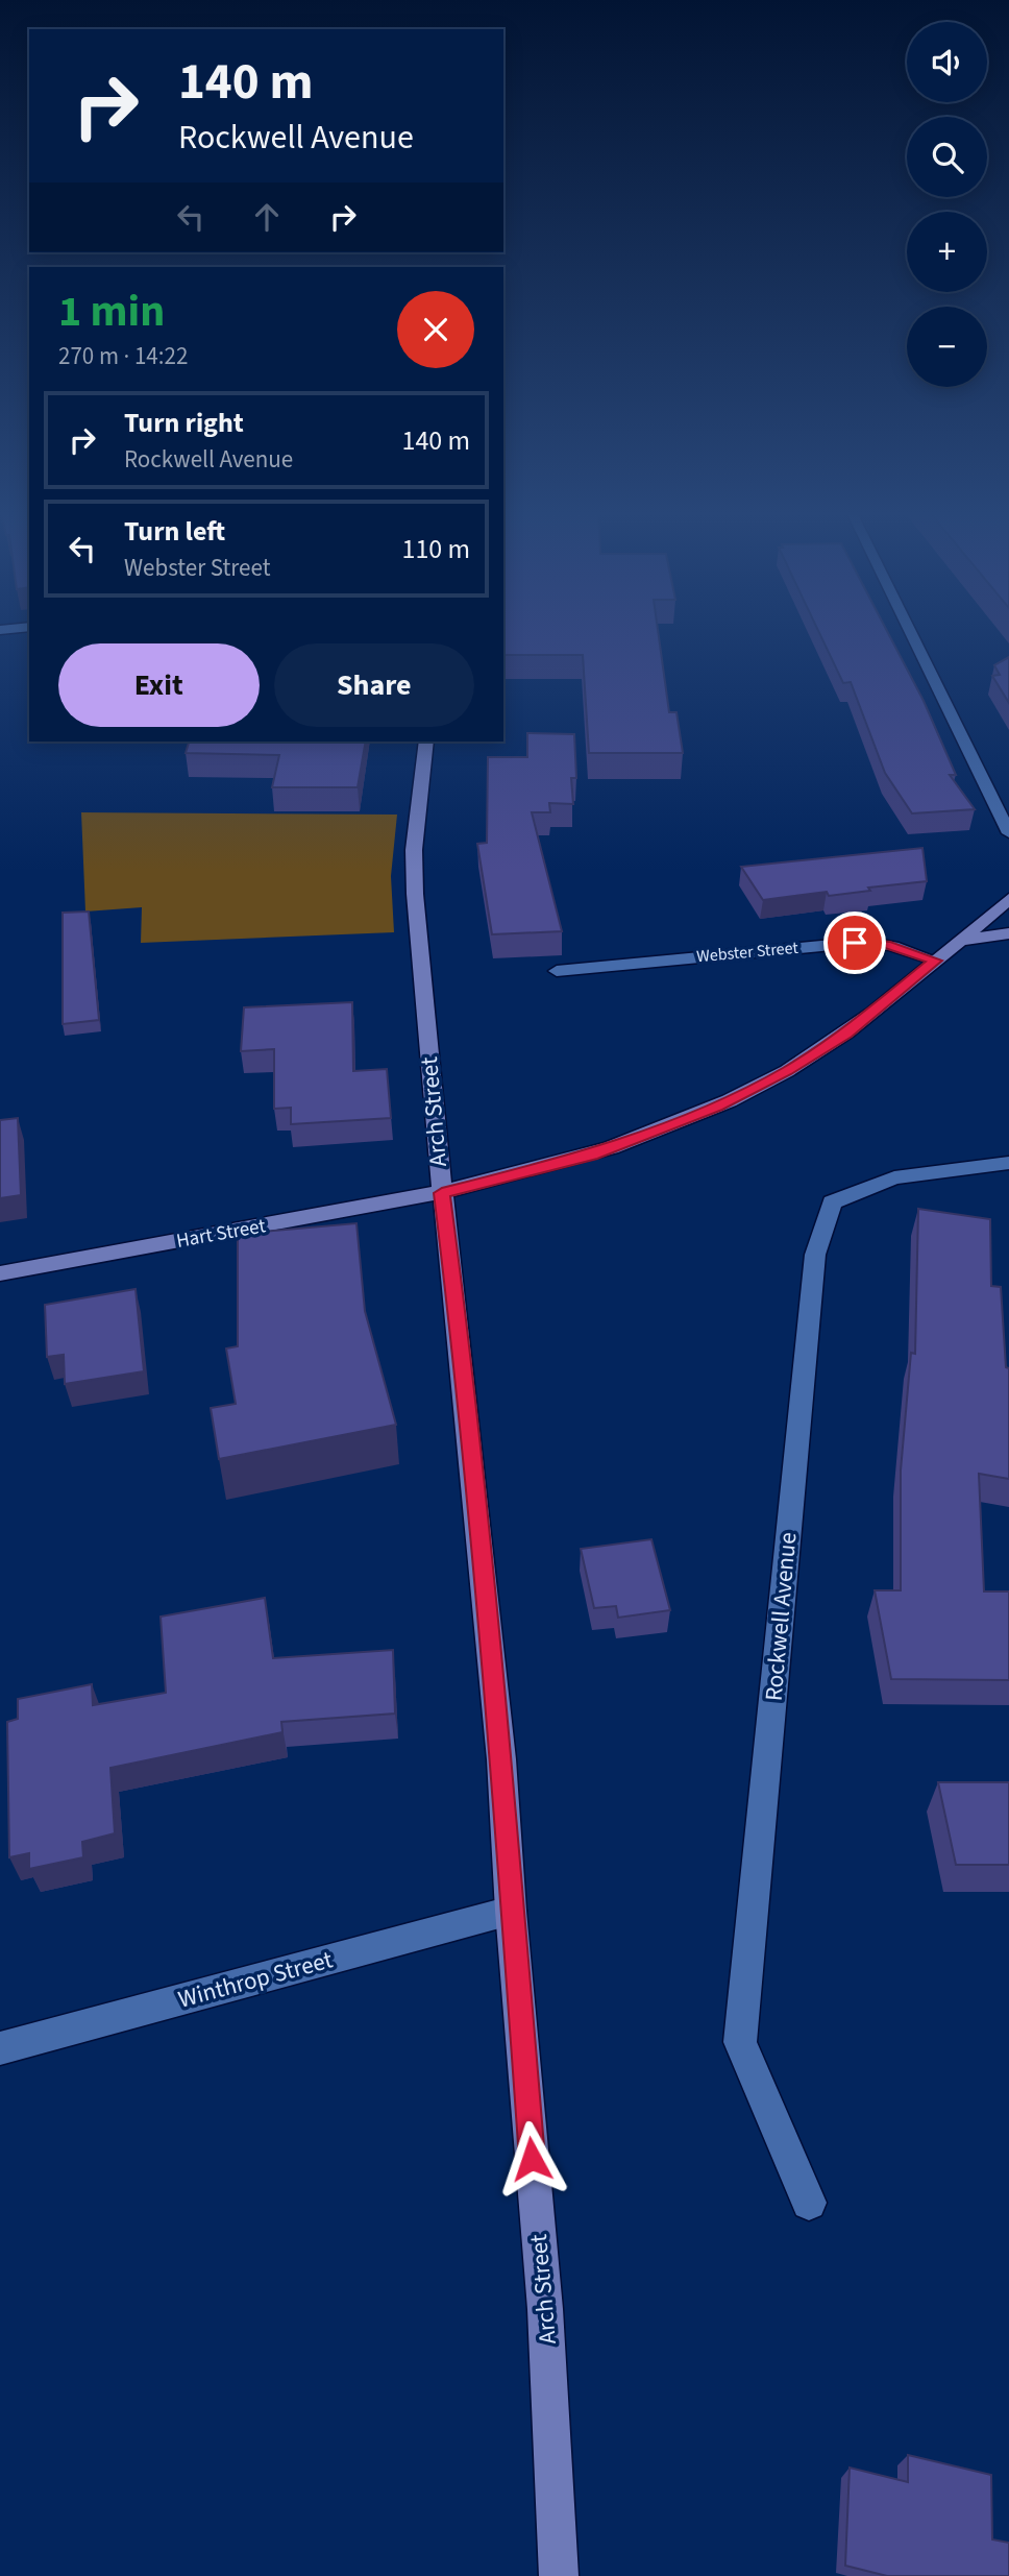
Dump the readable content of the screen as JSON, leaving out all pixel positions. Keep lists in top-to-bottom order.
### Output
{
  "streets": {
    "main road": ["Arch Street", "Hart Street"],
    "street": ["Webster Street", "Rockwell Avenue", "Winthrop Street"]
  },
  "crossings": [
    ["Arch Street", "Hart Street"],
    ["Arch Street", "Winthrop Street"]
  ],
  "page": {
    "map_buttons": ["+", "−"],
    "turn": ["140 m", "Rockwell Avenue"],
    "heading": ["1 min", "270 m · 14:22"],
    "list": [
      {
        "name": "Turn right",
        "note": "Rockwell Avenue",
        "value": "140 m"
      },
      {
        "name": "Turn left",
        "note": "Webster Street",
        "value": "110 m"
      }
    ],
    "buttons": ["Exit", "Share"]
  }
}
